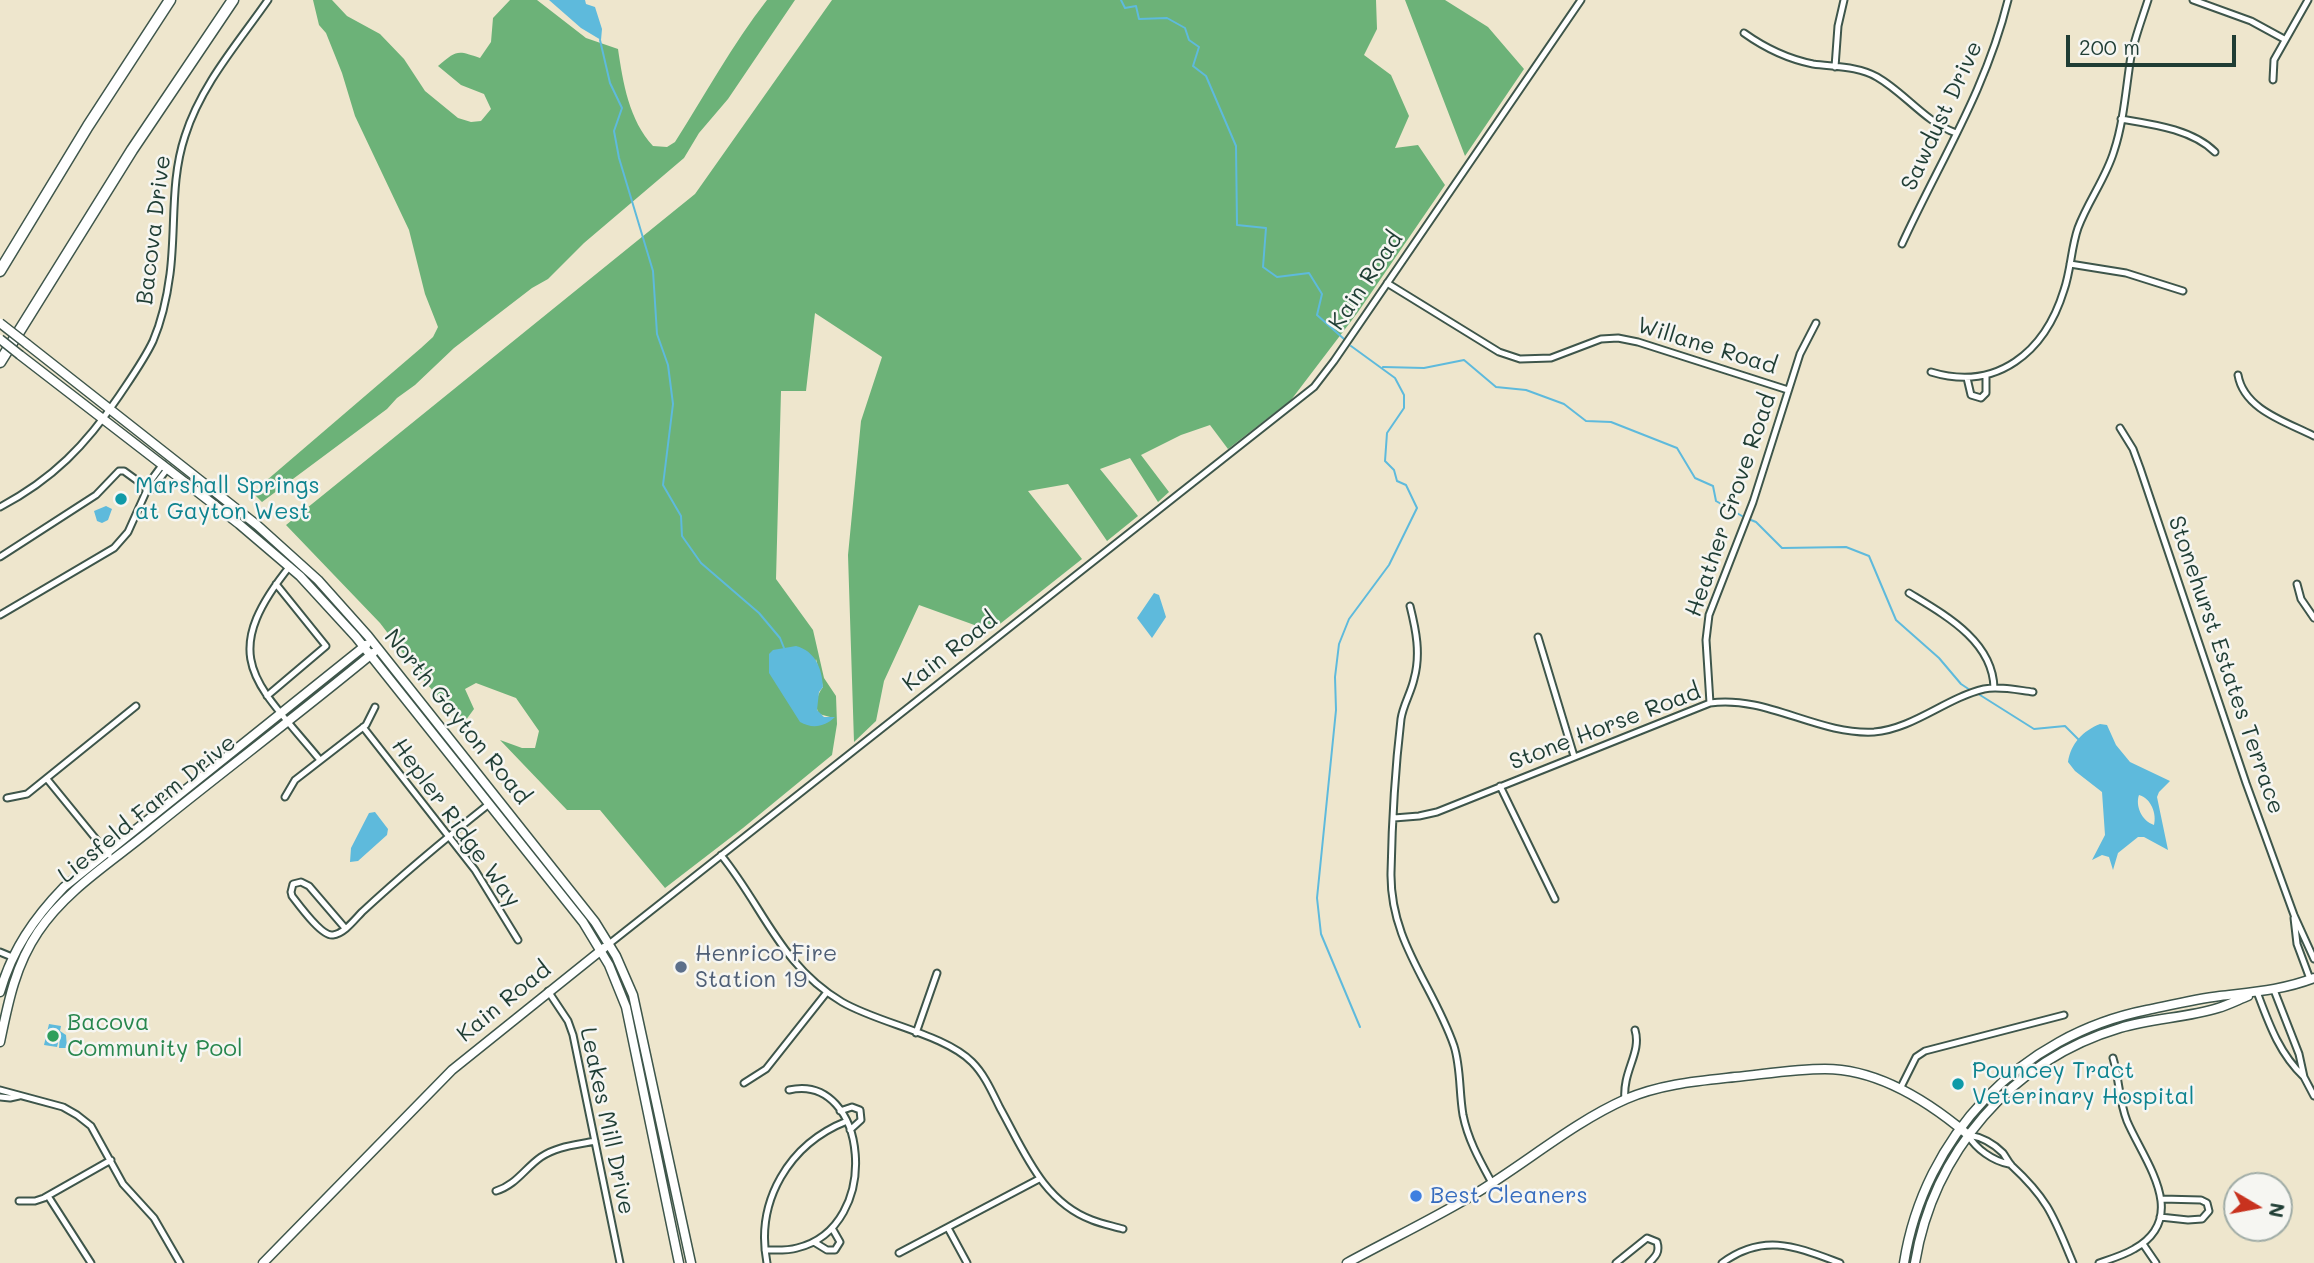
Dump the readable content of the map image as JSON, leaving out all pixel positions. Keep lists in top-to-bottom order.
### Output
{
  "streets": {
    "main road": ["Kain Road", "North Gayton Road", "Liesfeld Farm Drive"],
    "street": [
      "Sawdust Drive",
      "Bacova Drive",
      "Willane Road",
      "Heather Grove Road",
      "Stonehurst Estates Terrace",
      "Stone Horse Road",
      "Hepler Ridge Way",
      "Leakes Mill Drive"
    ]
  },
  "crossings": [
    ["Bacova Drive", "North Gayton Road"],
    ["Kain Road", "Willane Road"],
    ["Kain Road", "North Gayton Road"],
    ["Kain Road", "Leakes Mill Drive"],
    ["Willane Road", "Heather Grove Road"],
    ["Heather Grove Road", "Stone Horse Road"],
    ["North Gayton Road", "Liesfeld Farm Drive"]
  ],
  "places": [
    "Marshall Springs at Gayton West",
    "Henrico Fire Station 19",
    "Bacova Community Pool",
    "Pouncey Tract Veterinary Hospital",
    "Best Cleaners"
  ],
  "scale_bar": "200 m",
  "north": "right"
}
